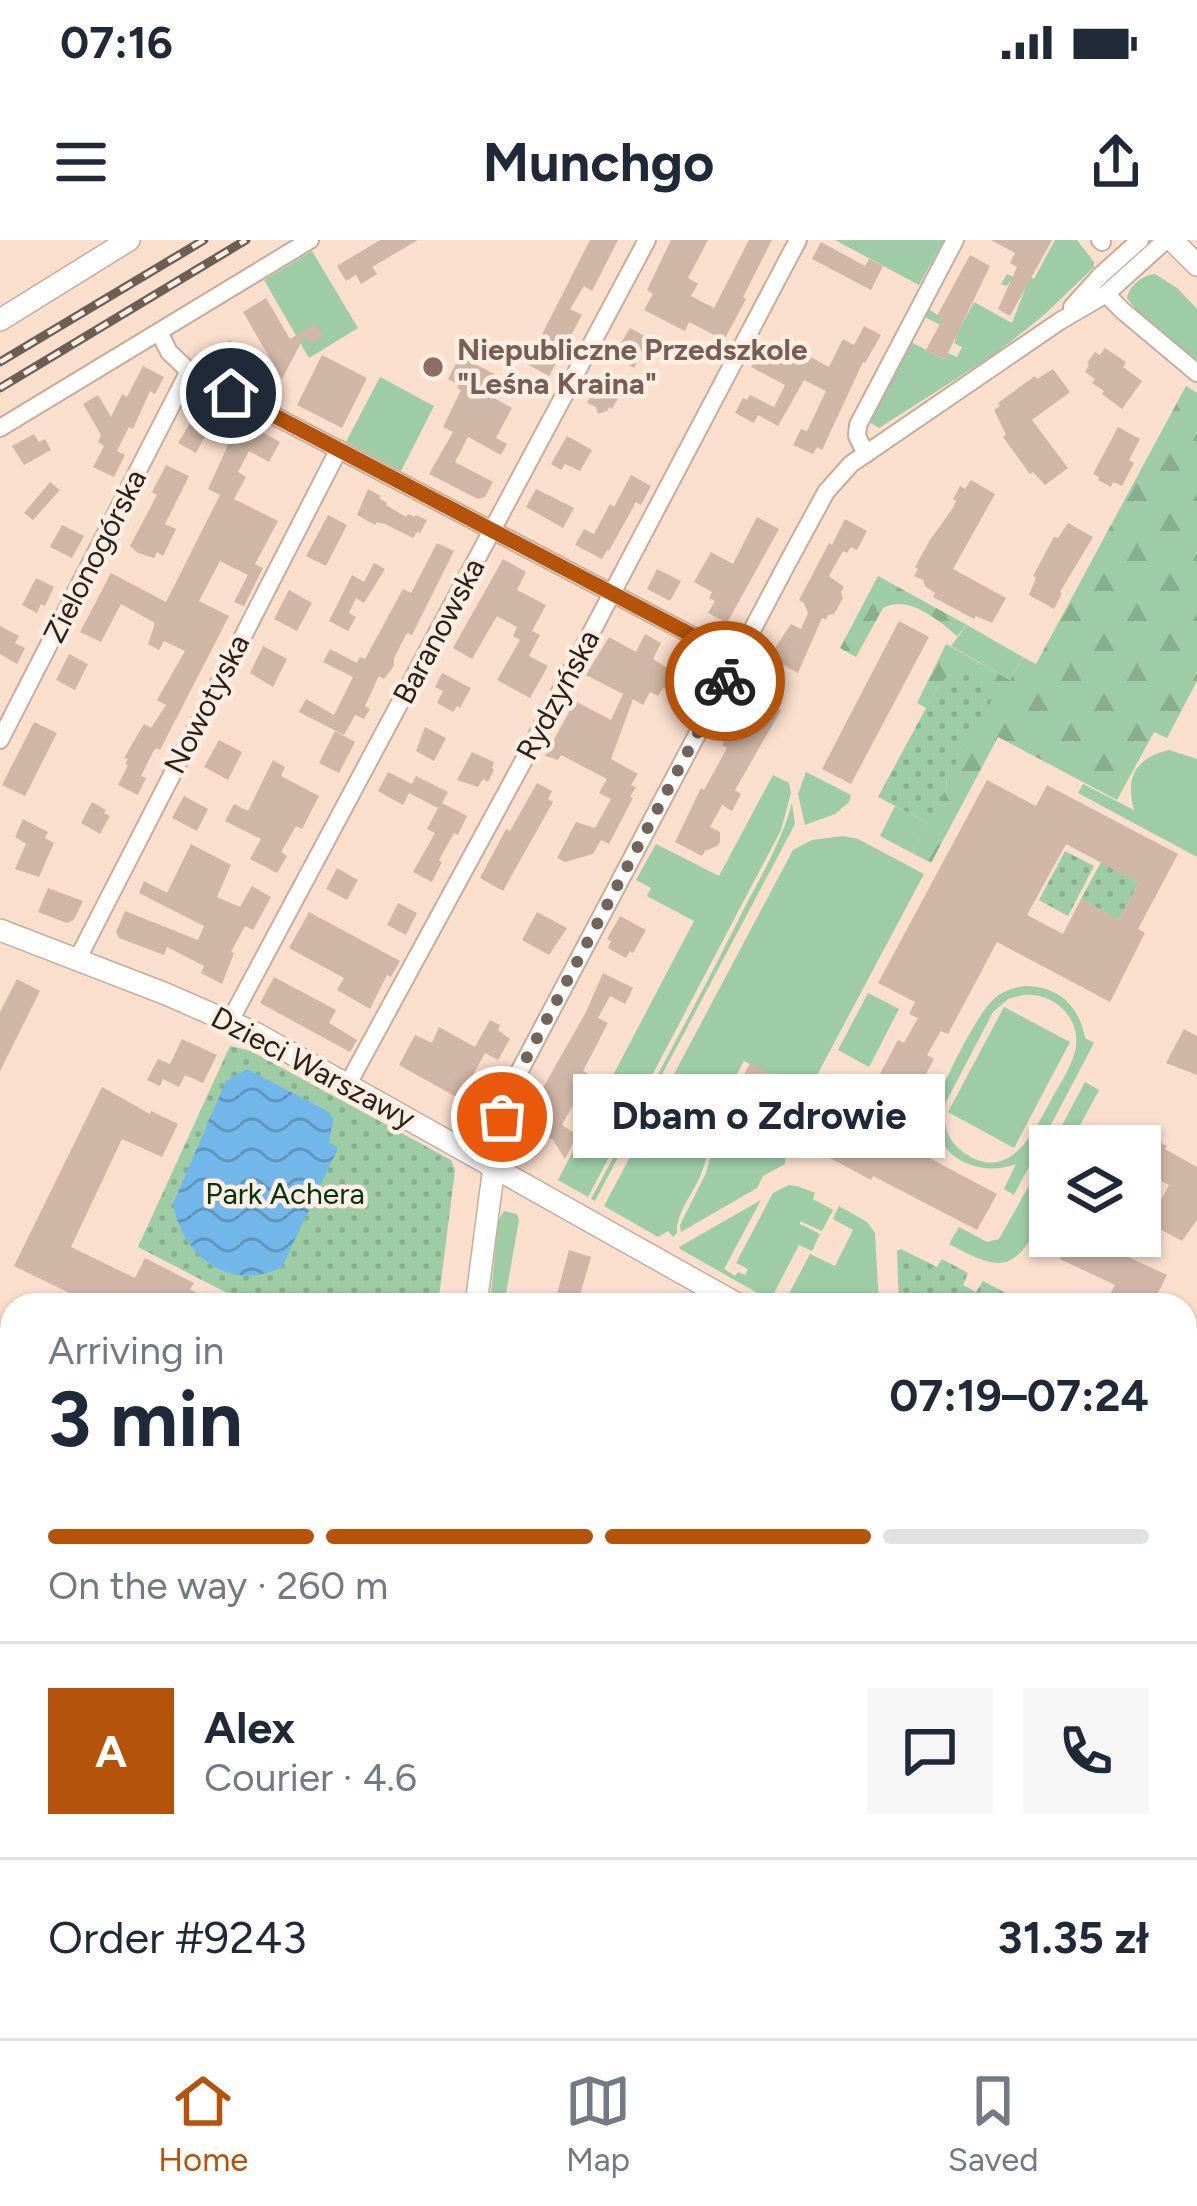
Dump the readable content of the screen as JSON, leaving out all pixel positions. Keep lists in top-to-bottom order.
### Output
{
  "streets": {
    "street": [
      "Zielonogórska",
      "Baranowska",
      "Rydzyńska",
      "Nowotyska",
      "Dzieci Warszawy"
    ]
  },
  "crossings": [
    ["Baranowska", "Dzieci Warszawy"],
    ["Rydzyńska", "Dzieci Warszawy"],
    ["Nowotyska", "Dzieci Warszawy"]
  ],
  "parks": ["Park Achera"],
  "places": ["Niepubliczne Przedszkole \"Leśna Kraina\"", "Dbam o Zdrowie"],
  "page": {
    "status": "07:16",
    "header": "Munchgo",
    "bubble": "Dbam o Zdrowie",
    "heading": ["3 min", "Arriving in", "07:19–07:24"],
    "panel": [
      "Alex",
      "Courier · 4.6",
      "Order #9243",
      "31.35 zł"
    ],
    "bar": "On the way · 260 m",
    "round": "A",
    "tabs": ["Home", "Map", "Saved"]
  }
}
